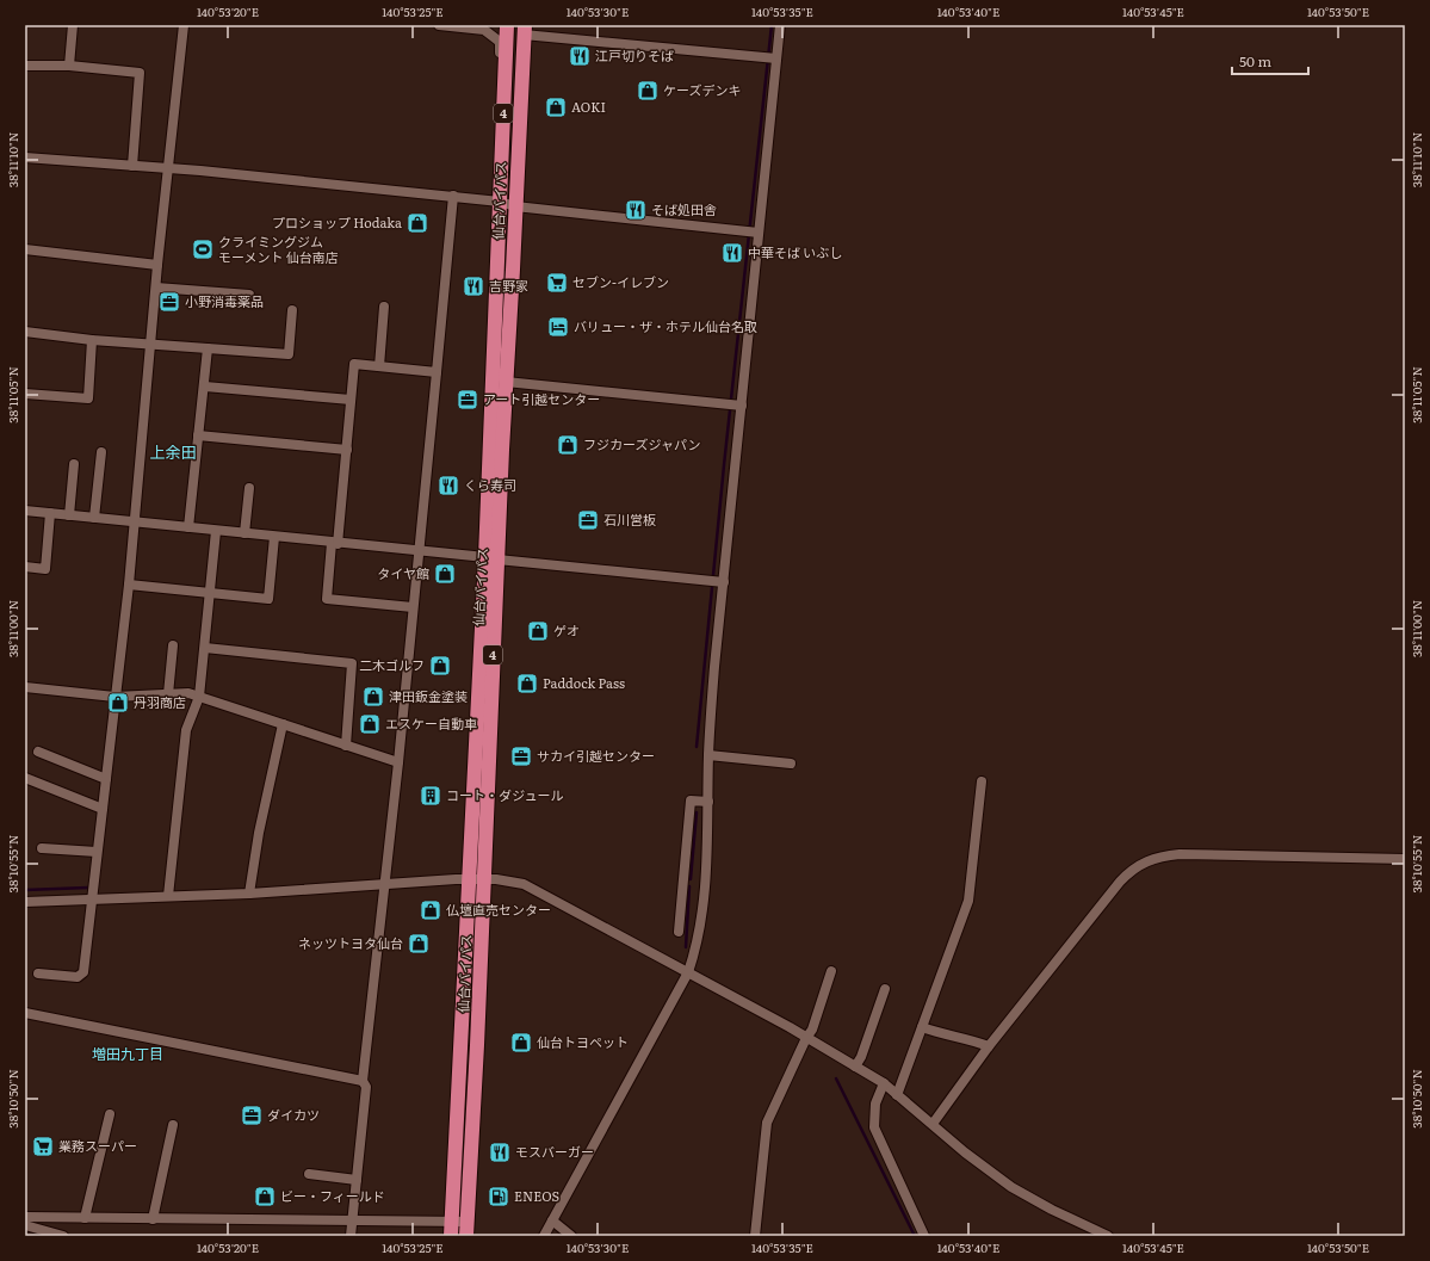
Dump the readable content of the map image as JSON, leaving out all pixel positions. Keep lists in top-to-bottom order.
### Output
{
  "streets": {
    "highway": ["4", "仙台バイパス"]
  },
  "districts": ["上余田", "増田九丁目"],
  "places": {
    "restaurant": [
      "江戸切りそば",
      "そば処田舎",
      "中華そば いぶし",
      "吉野家",
      "くら寿司",
      "モスバーガー"
    ],
    "shop": [
      "ケーズデンキ",
      "AOKI",
      "プロショップ Hodaka",
      "フジカーズジャパン",
      "タイヤ館",
      "ゲオ",
      "二木ゴルフ",
      "Paddock Pass",
      "津田鈑金塗装",
      "丹羽商店",
      "エスケー自動車",
      "仏壇直売センター",
      "ネッツトヨタ仙台",
      "仙台トヨペット",
      "ビー・フィールド"
    ],
    "sports": ["クライミングジム モーメント 仙台南店"],
    "supermarket": ["セブン-イレブン", "業務スーパー"],
    "office": [
      "小野消毒薬品",
      "アート引越センター",
      "石川営板",
      "サカイ引越センター",
      "ダイカツ"
    ],
    "hotel": ["バリュー・ザ・ホテル仙台名取"],
    "building": ["コート・ダジュール"],
    "fuel station": ["ENEOS"]
  },
  "scale_bar": "50 m",
  "coordinates": [
    "140°53'20\"E",
    "140°53'25\"E",
    "140°53'30\"E",
    "140°53'35\"E",
    "140°53'40\"E",
    "140°53'45\"E",
    "140°53'50\"E",
    "38°11'10\"N",
    "38°11'05\"N",
    "38°11'00\"N",
    "38°10'55\"N",
    "38°10'50\"N"
  ]
}
